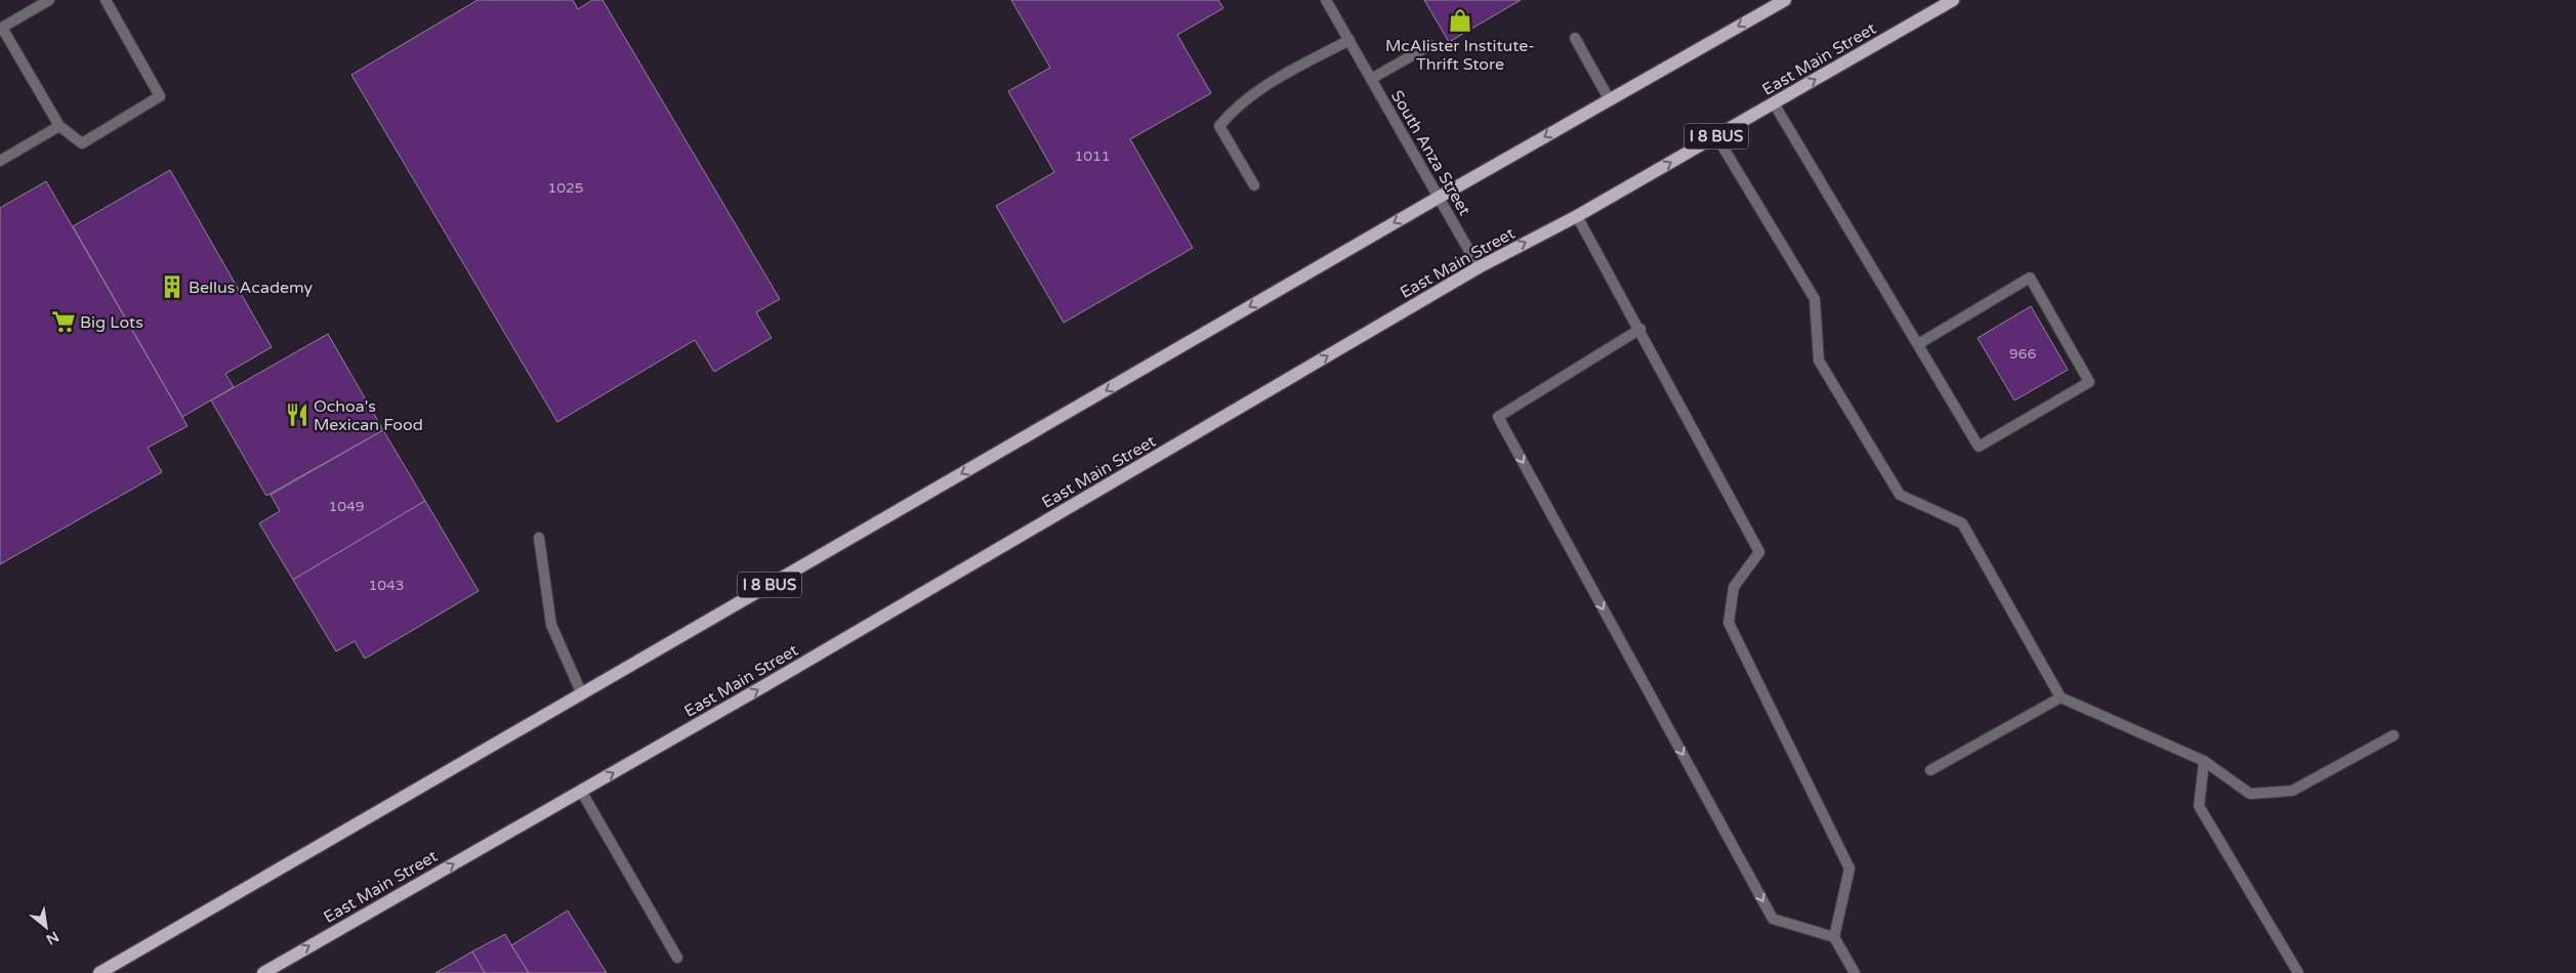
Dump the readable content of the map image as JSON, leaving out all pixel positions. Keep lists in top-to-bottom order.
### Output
{
  "streets": {
    "main road": ["East Main Street", "I 8 BUS"],
    "street": ["South Anza Street"]
  },
  "crossings": [
    ["East Main Street", "South Anza Street"],
    ["I 8 BUS", "South Anza Street"]
  ],
  "places": {
    "shop": ["McAlister Institute- Thrift Store"],
    "building": ["Bellus Academy"],
    "supermarket": ["Big Lots"],
    "restaurant": ["Ochoa's Mexican Food"]
  },
  "house_numbers": [
    "1011",
    "1025",
    "966",
    "1049",
    "1043"
  ],
  "north": "bottom right"
}
